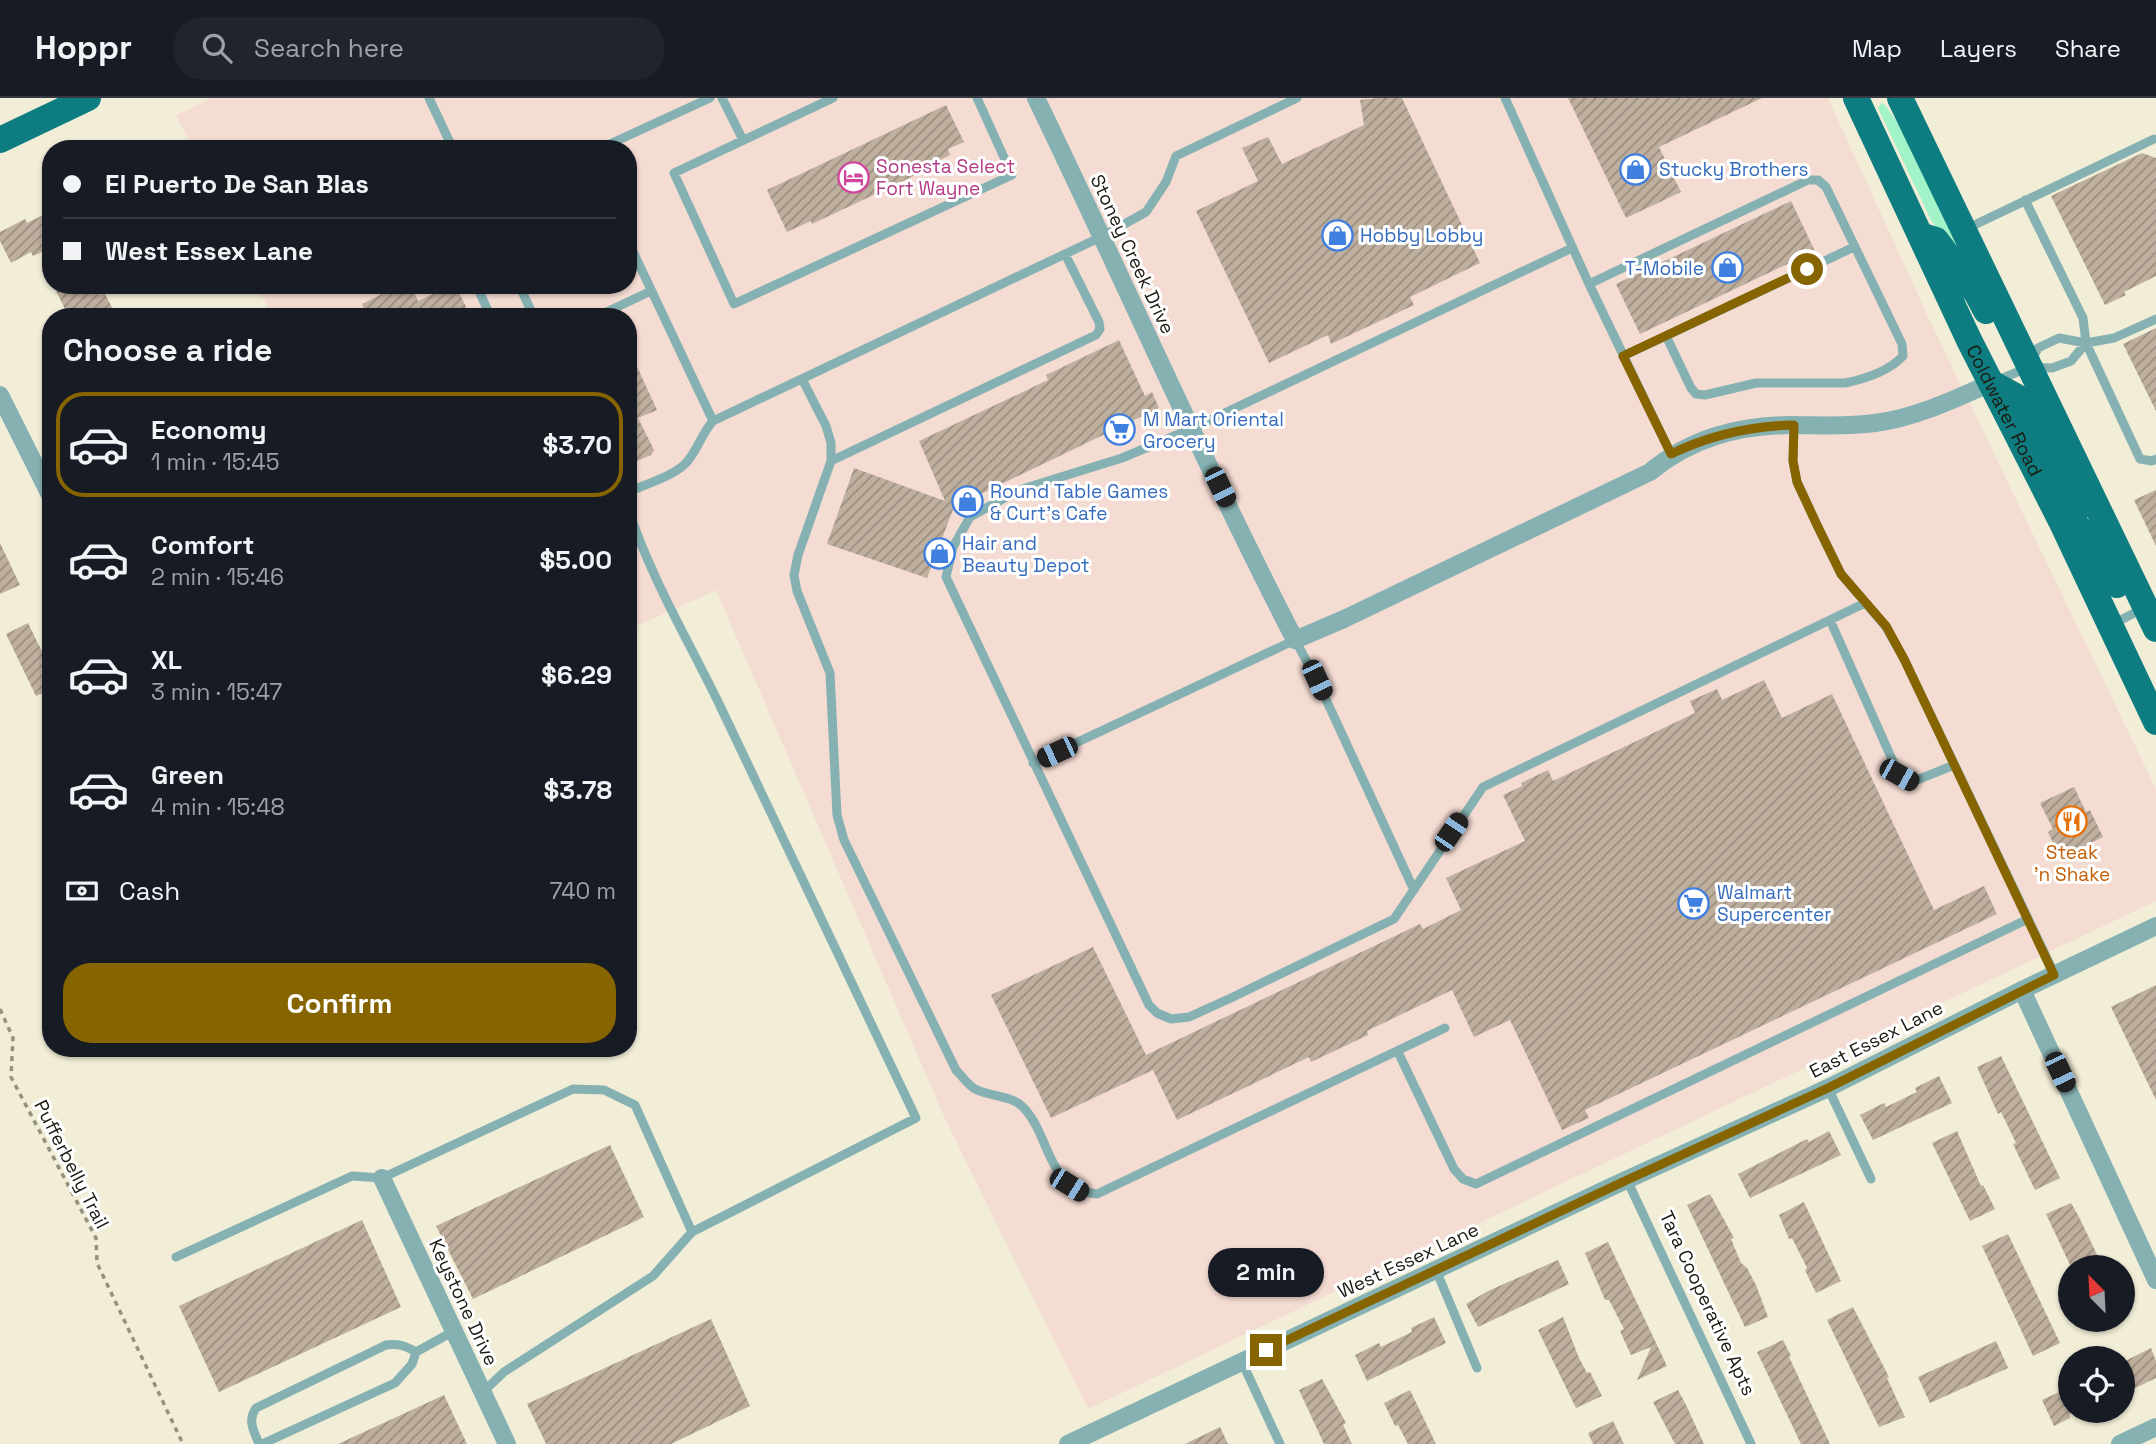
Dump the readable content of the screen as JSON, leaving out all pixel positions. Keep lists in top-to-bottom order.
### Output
{
  "streets": {
    "main road": ["Coldwater Road"],
    "street": [
      "Stoney Creek Drive",
      "East Essex Lane",
      "West Essex Lane",
      "Keystone Drive"
    ],
    "lane": ["Tara Cooperative Apts"],
    "path": ["Pufferbelly Trail"]
  },
  "crossings": [
    ["East Essex Lane", "West Essex Lane"],
    ["East Essex Lane", "Tara Cooperative Apts"],
    ["West Essex Lane", "Tara Cooperative Apts"]
  ],
  "places": {
    "shop": [
      "Stucky Brothers",
      "Hobby Lobby",
      "T-Mobile",
      "Round Table Games & Curt's Cafe",
      "Hair and Beauty Depot"
    ],
    "hotel": ["Sonesta Select Fort Wayne"],
    "supermarket": ["M Mart Oriental Grocery", "Walmart Supercenter"],
    "restaurant": ["Steak 'n Shake"]
  },
  "north": "top left",
  "page": {
    "header": "Hoppr",
    "search": "Search here",
    "nav": ["Map", "Layers", "Share"],
    "banner": ["El Puerto De San Blas", "West Essex Lane"],
    "heading": "Choose a ride",
    "list": [
      {
        "name": "Economy",
        "note": "1 min · 15:45",
        "value": "$3.70"
      },
      {
        "name": "Comfort",
        "note": "2 min · 15:46",
        "value": "$5.00"
      },
      {
        "name": "XL",
        "note": "3 min · 15:47",
        "value": "$6.29"
      },
      {
        "name": "Green",
        "note": "4 min · 15:48",
        "value": "$3.78"
      }
    ],
    "pay": ["Cash", "740 m"],
    "buttons": "Confirm",
    "bubble": "2 min"
  }
}
